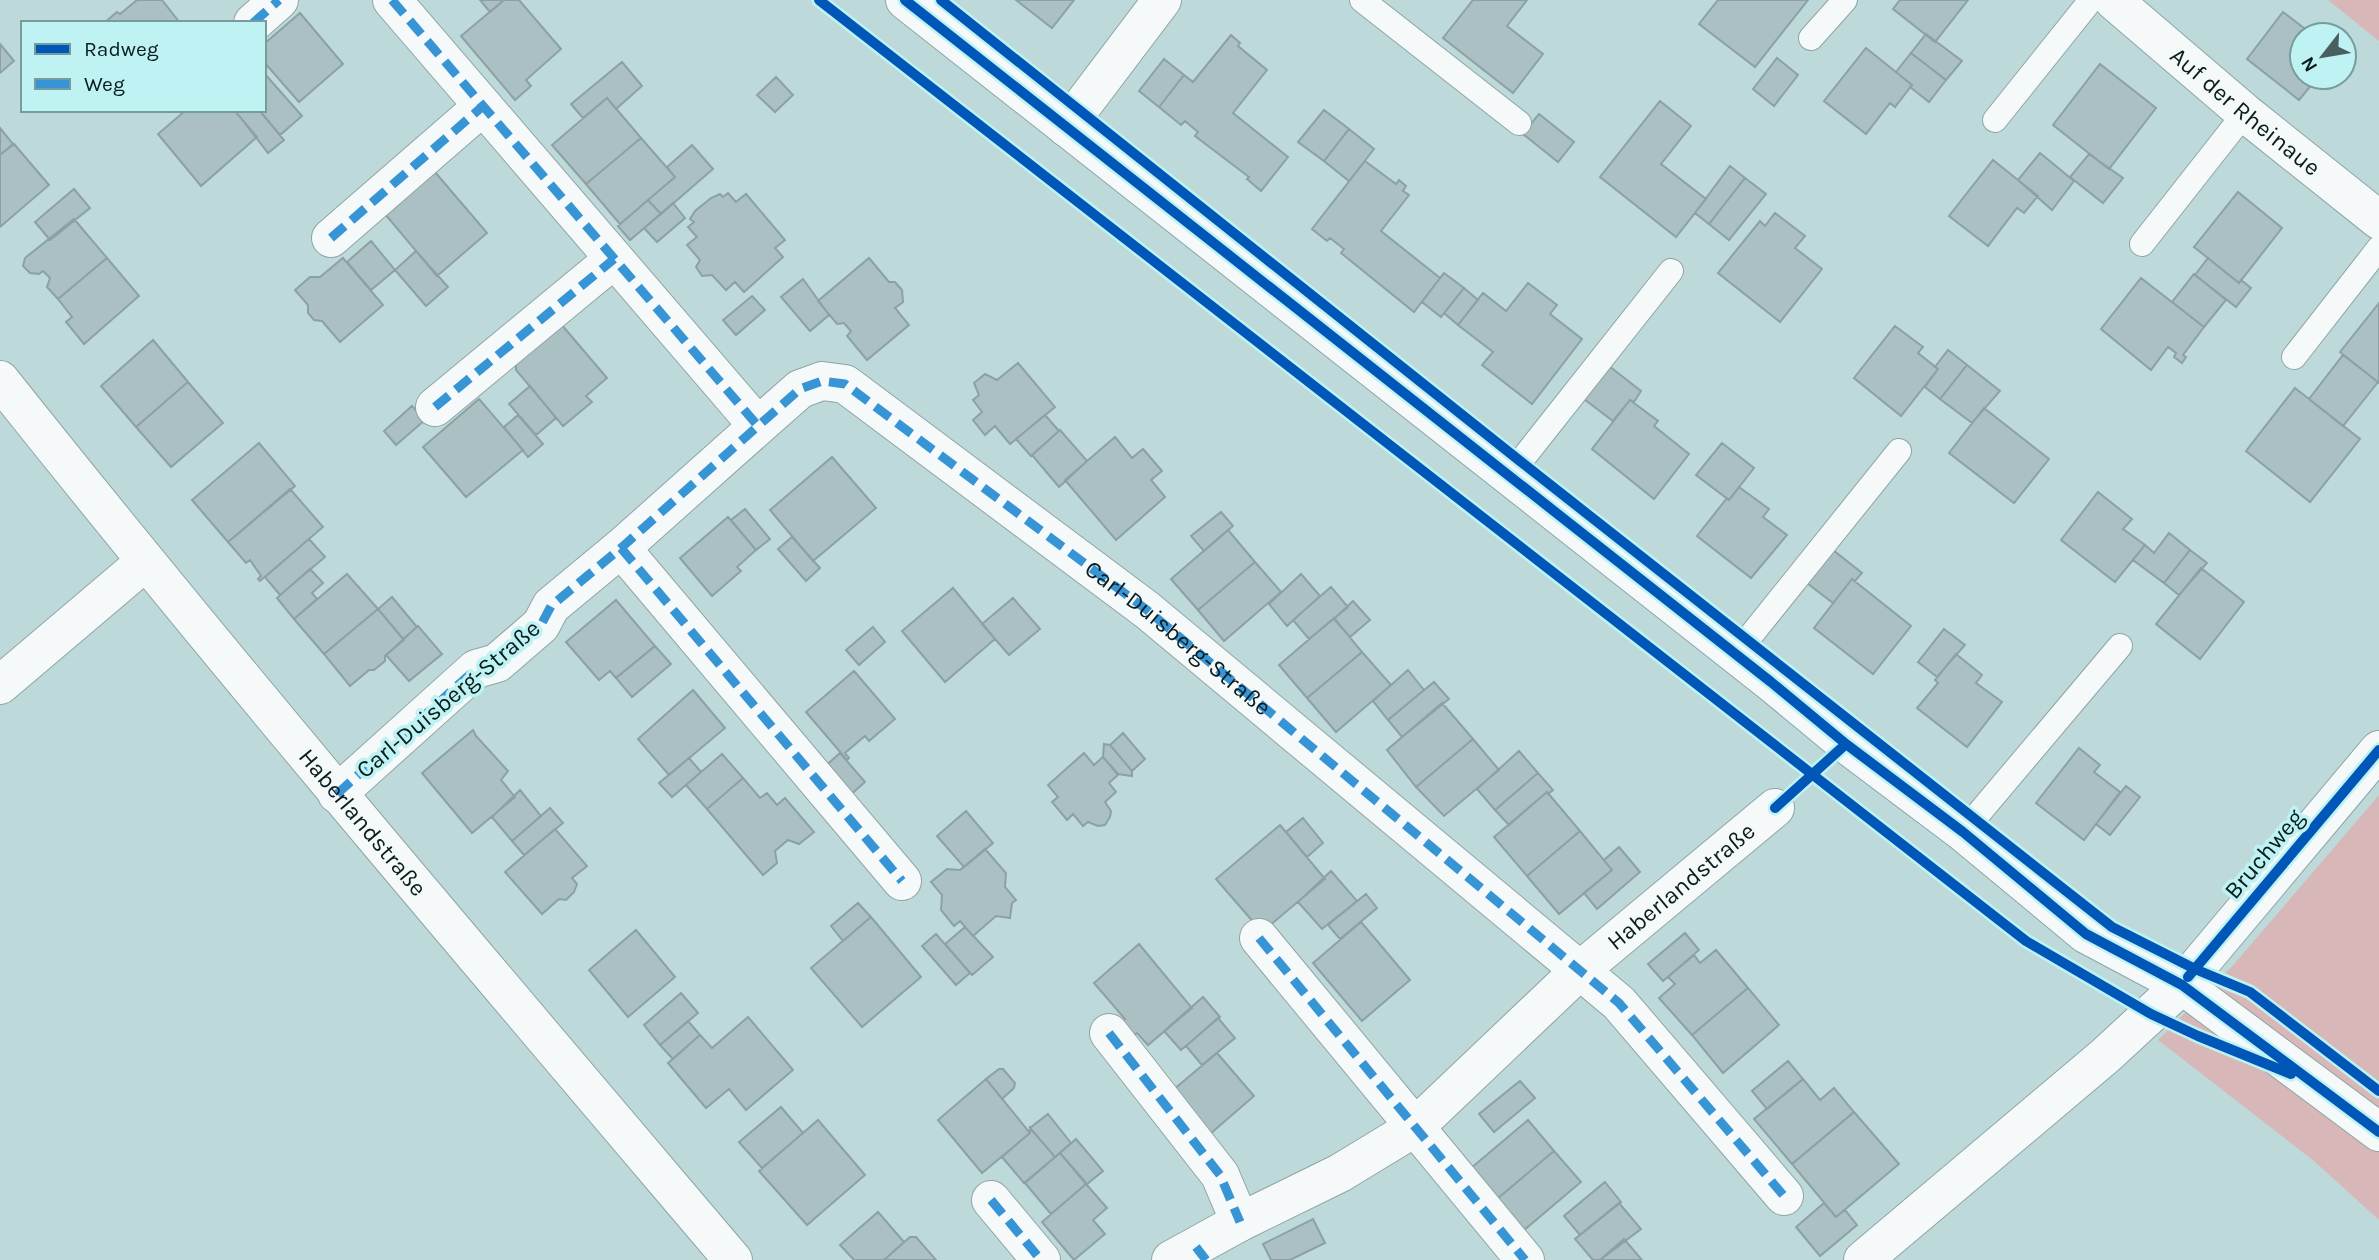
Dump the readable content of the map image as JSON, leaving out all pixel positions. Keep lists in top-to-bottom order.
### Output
{
  "streets": {
    "street": [
      "Auf der Rheinaue",
      "Carl-Duisberg-Straße",
      "Haberlandstraße",
      "Bruchweg"
    ]
  },
  "crossings": [
    ["Carl-Duisberg-Straße", "Haberlandstraße"]
  ],
  "legend": ["Radweg", "Weg"],
  "north": "bottom left"
}
